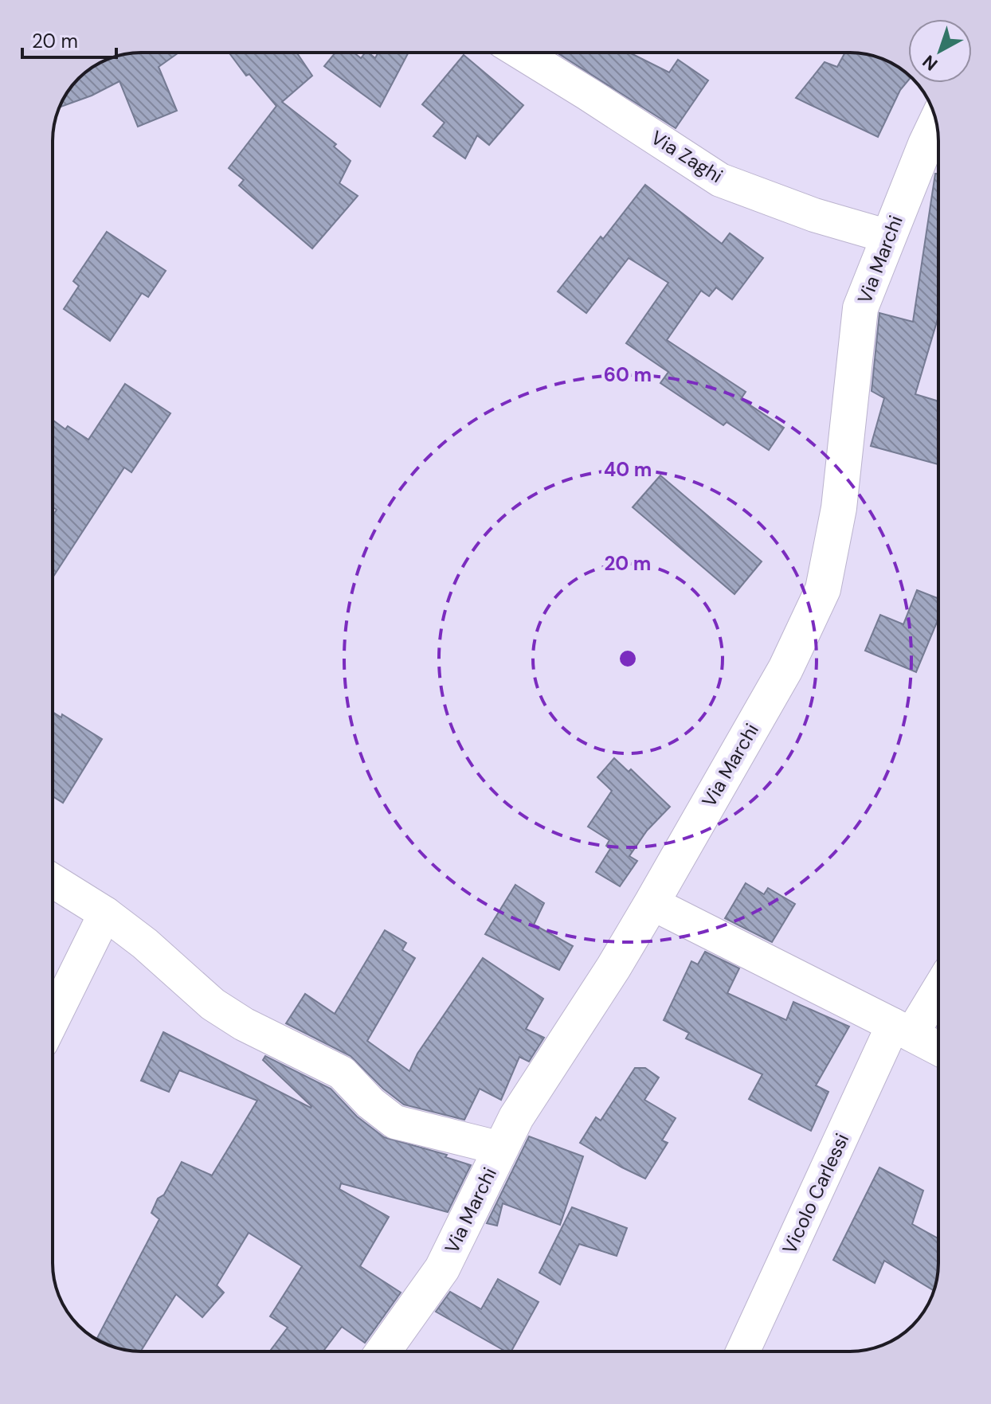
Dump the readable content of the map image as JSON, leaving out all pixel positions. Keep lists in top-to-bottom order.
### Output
{
  "streets": {
    "main road": ["Via Marchi"],
    "street": ["Via Zaghi", "Vicolo Carlessi"]
  },
  "crossings": [
    ["Via Zaghi", "Via Marchi"]
  ],
  "scale_bar": "20 m",
  "north": "bottom left",
  "rings": ["60 m", "40 m", "20 m"]
}
